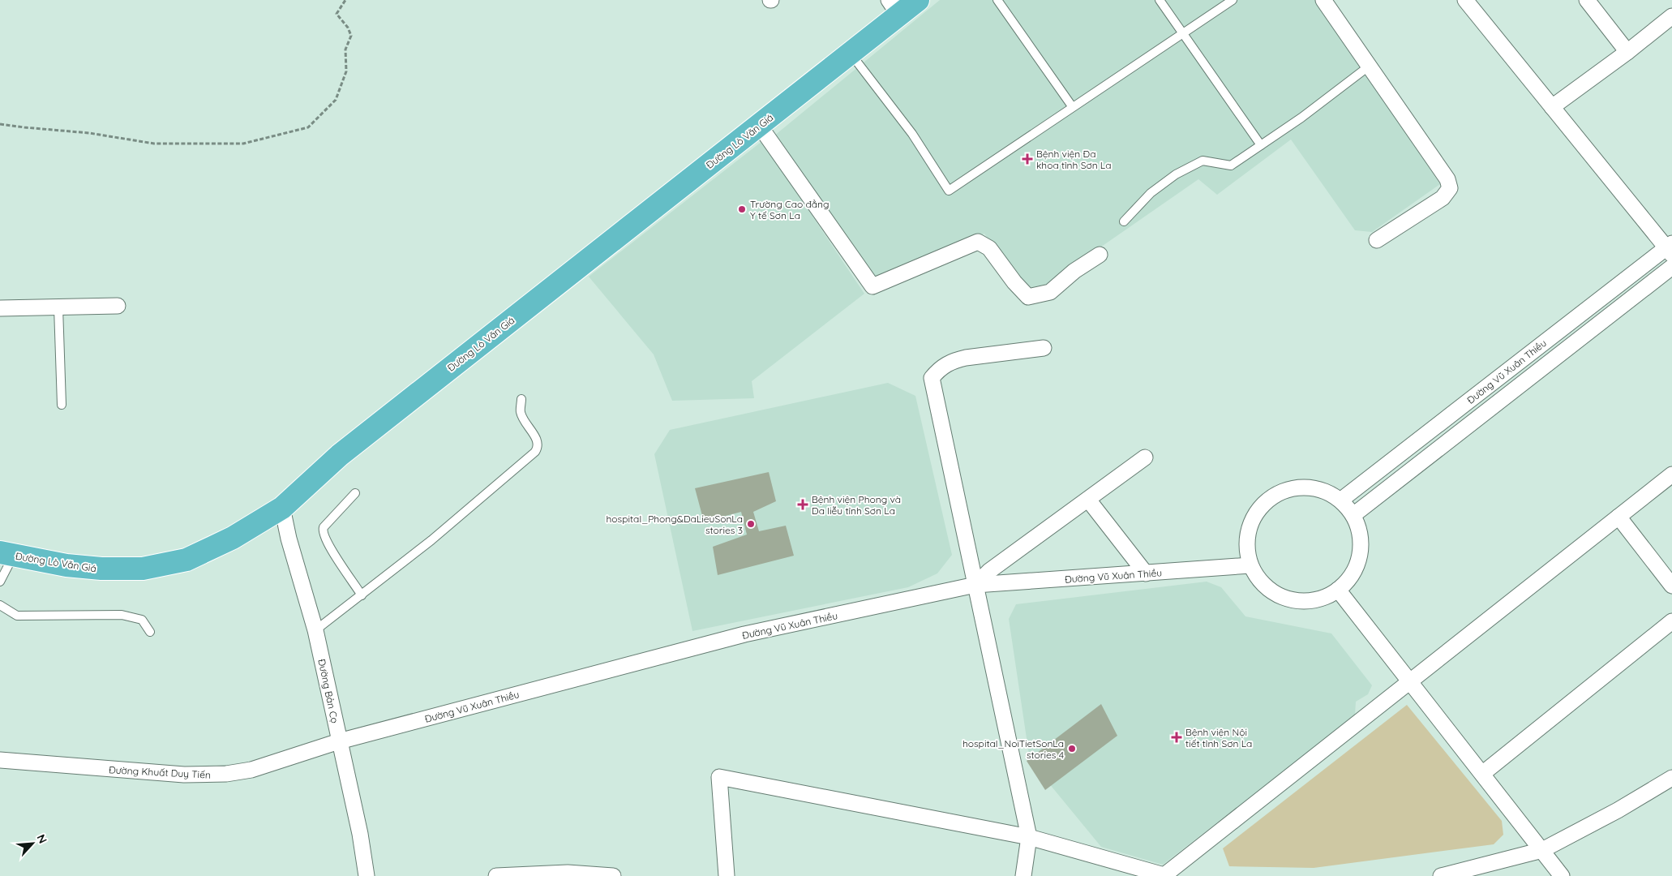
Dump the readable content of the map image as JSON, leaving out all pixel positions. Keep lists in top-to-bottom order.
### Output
{
  "streets": {
    "highway": ["Đường Lò Văn Giá"],
    "street": ["Đường Vũ Xuân Thiều", "Đường Bản Cọ", "Đường Khuất Duy Tiến"]
  },
  "crossings": [
    ["Đường Lò Văn Giá", "Đường Bản Cọ"],
    ["Đường Vũ Xuân Thiều", "Đường Bản Cọ"],
    ["Đường Vũ Xuân Thiều", "Đường Khuất Duy Tiến"],
    ["Đường Bản Cọ", "Đường Khuất Duy Tiến"]
  ],
  "places": {
    "health": ["Bệnh viện Đa khoa tỉnh Sơn La", "Bệnh viện Phong và Da liễu tỉnh Sơn La", "Bệnh viện Nội tiết tỉnh Sơn La"],
    "other": ["Trường Cao đẳng Y tế Sơn La", "hospital_Phong&DaLieuSonLa stories 3", "hospital_NoiTietSonLa stories 4"]
  },
  "north": "top right"
}
